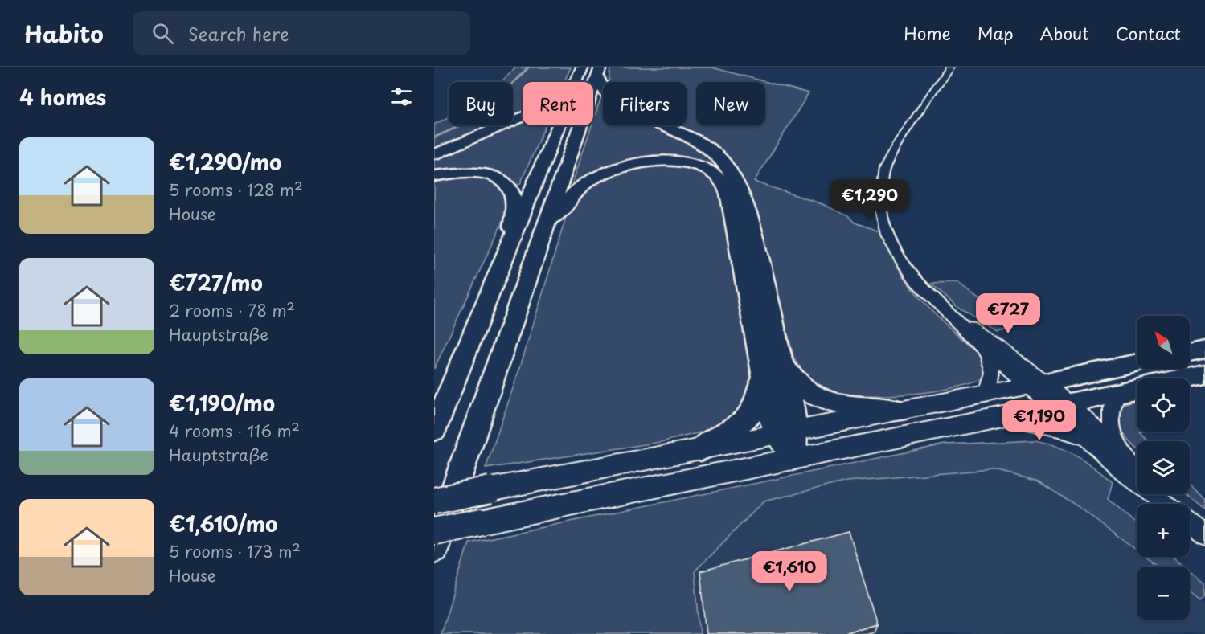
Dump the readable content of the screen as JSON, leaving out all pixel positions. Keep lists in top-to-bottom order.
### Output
{
  "north": "top left",
  "page": {
    "header": "Habito",
    "search": "Search here",
    "nav": [
      "Home",
      "Map",
      "About",
      "Contact"
    ],
    "heading": "4 homes",
    "chip": [
      "Buy",
      "Rent",
      "Filters",
      "New"
    ],
    "list": [
      {
        "name": "€1,290/mo",
        "note": "5 rooms · 128 m² · House"
      },
      {
        "name": "€727/mo",
        "note": "2 rooms · 78 m² · Hauptstraße"
      },
      {
        "name": "€1,190/mo",
        "note": "4 rooms · 116 m² · Hauptstraße"
      },
      {
        "name": "€1,610/mo",
        "note": "5 rooms · 173 m² · House"
      }
    ],
    "price": [
      "€1,290",
      "€727",
      "€1,190",
      "€1,610"
    ],
    "map_buttons": ["+", "−"]
  }
}
